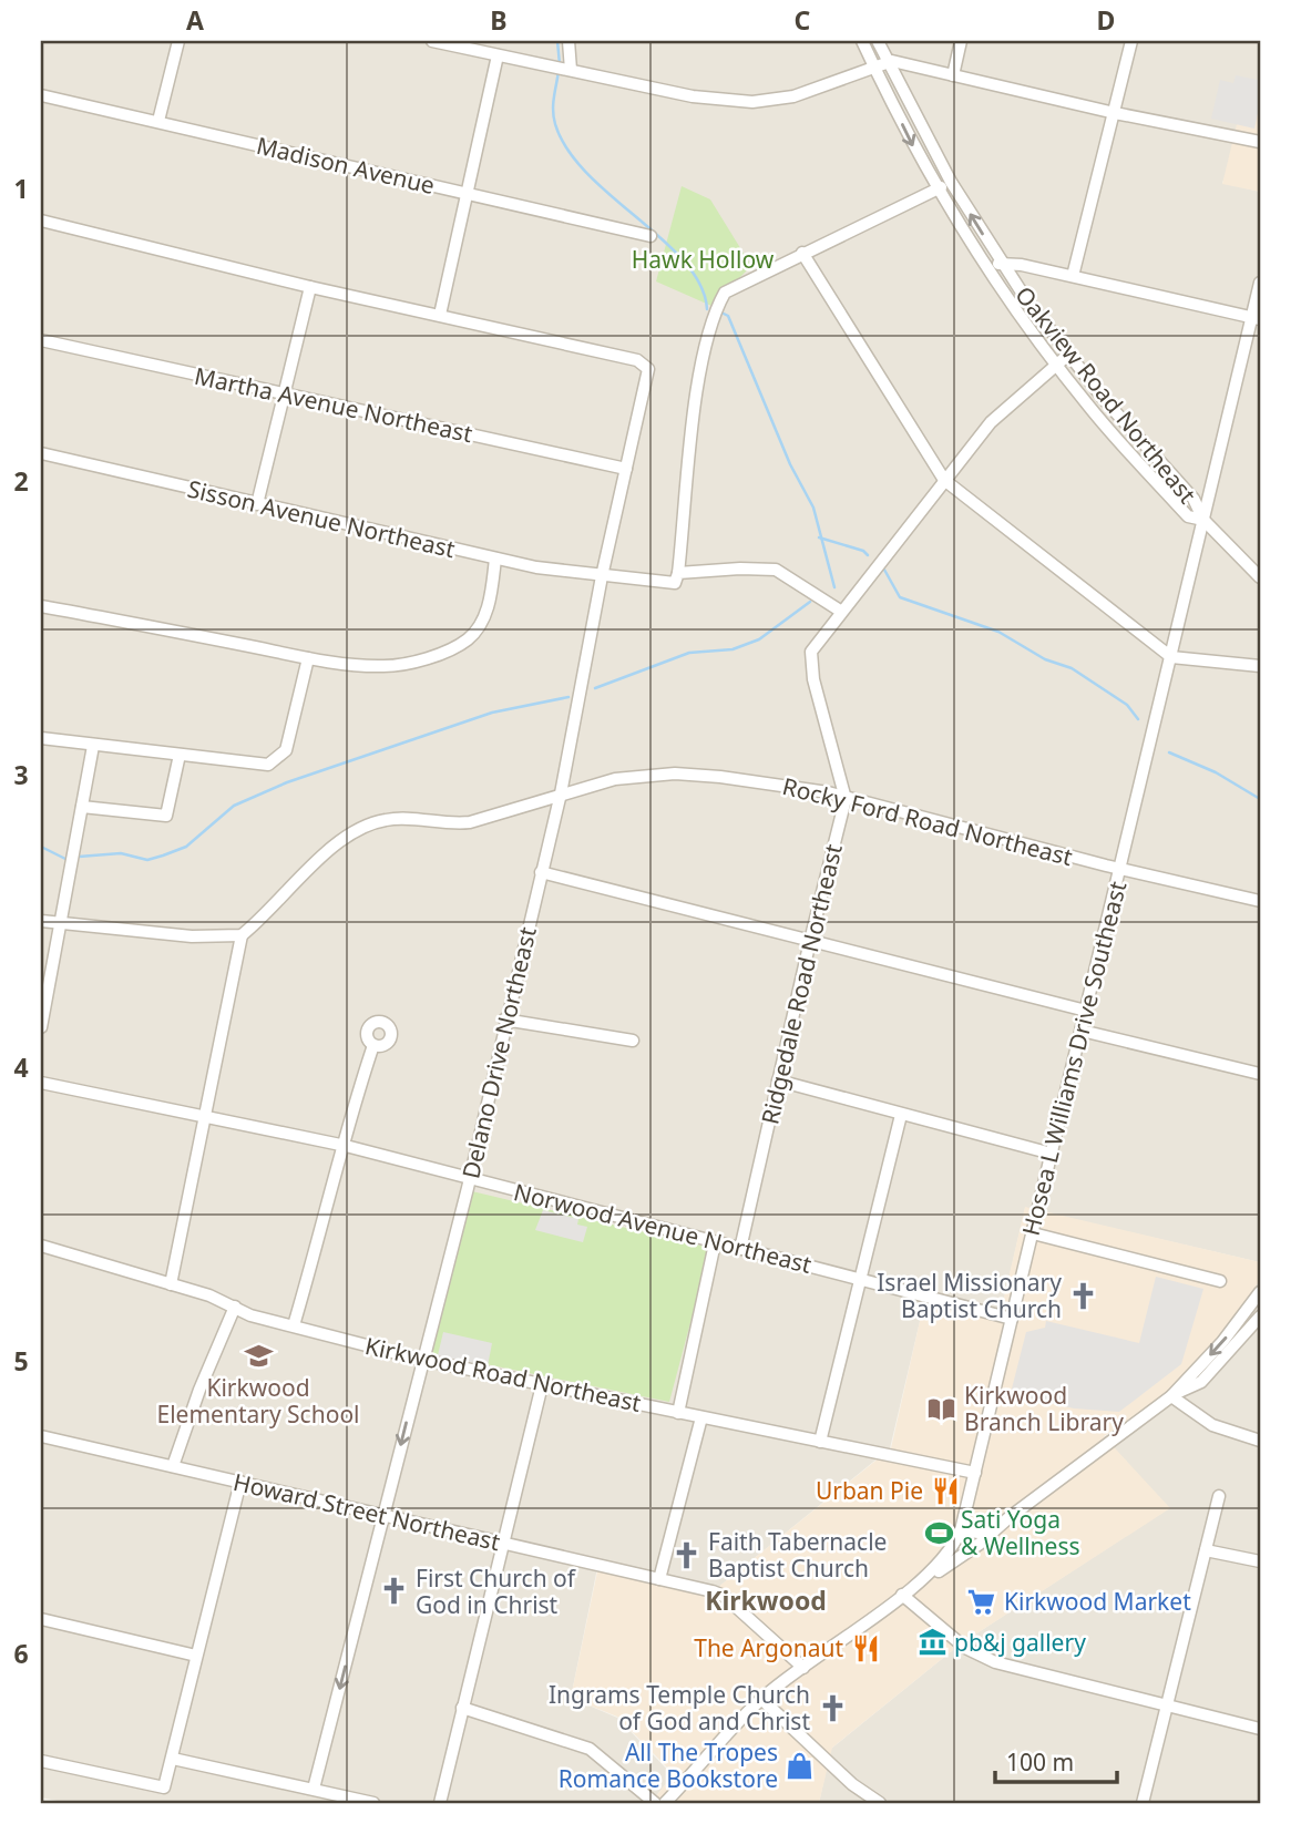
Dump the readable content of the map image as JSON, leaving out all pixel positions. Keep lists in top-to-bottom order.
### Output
{
  "streets": {
    "street": [
      "Madison Avenue",
      "Oakview Road Northeast",
      "Martha Avenue Northeast",
      "Sisson Avenue Northeast",
      "Rocky Ford Road Northeast",
      "Ridgedale Road Northeast",
      "Delano Drive Northeast",
      "Hosea L Williams Drive Southeast",
      "Norwood Avenue Northeast",
      "Kirkwood Road Northeast",
      "Howard Street Northeast"
    ]
  },
  "crossings": [
    ["Oakview Road Northeast", "Ridgedale Road Northeast"],
    ["Oakview Road Northeast", "Hosea L Williams Drive Southeast"],
    ["Martha Avenue Northeast", "Delano Drive Northeast"],
    ["Sisson Avenue Northeast", "Delano Drive Northeast"],
    ["Rocky Ford Road Northeast", "Ridgedale Road Northeast"],
    ["Rocky Ford Road Northeast", "Delano Drive Northeast"],
    ["Rocky Ford Road Northeast", "Hosea L Williams Drive Southeast"],
    ["Ridgedale Road Northeast", "Norwood Avenue Northeast"],
    ["Delano Drive Northeast", "Norwood Avenue Northeast"],
    ["Delano Drive Northeast", "Kirkwood Road Northeast"],
    ["Delano Drive Northeast", "Howard Street Northeast"],
    ["Hosea L Williams Drive Southeast", "Norwood Avenue Northeast"],
    ["Hosea L Williams Drive Southeast", "Kirkwood Road Northeast"],
    ["Hosea L Williams Drive Southeast", "Howard Street Northeast"]
  ],
  "districts": ["Kirkwood"],
  "parks": ["Hawk Hollow"],
  "places": {
    "church": [
      "Israel Missionary Baptist Church",
      "Faith Tabernacle Baptist Church",
      "First Church of God in Christ",
      "Ingrams Temple Church of God and Christ"
    ],
    "school or university": ["Kirkwood Elementary School"],
    "library": ["Kirkwood Branch Library"],
    "restaurant": ["Urban Pie", "The Argonaut"],
    "sports": ["Sati Yoga & Wellness"],
    "supermarket": ["Kirkwood Market"],
    "museum": ["pb&j gallery"],
    "shop": ["All The Tropes Romance Bookstore"]
  },
  "scale_bar": "100 m",
  "grid": {
    "columns": [
      "A",
      "B",
      "C",
      "D"
    ],
    "rows": [
      "1",
      "2",
      "3",
      "4",
      "5",
      "6"
    ]
  }
}
